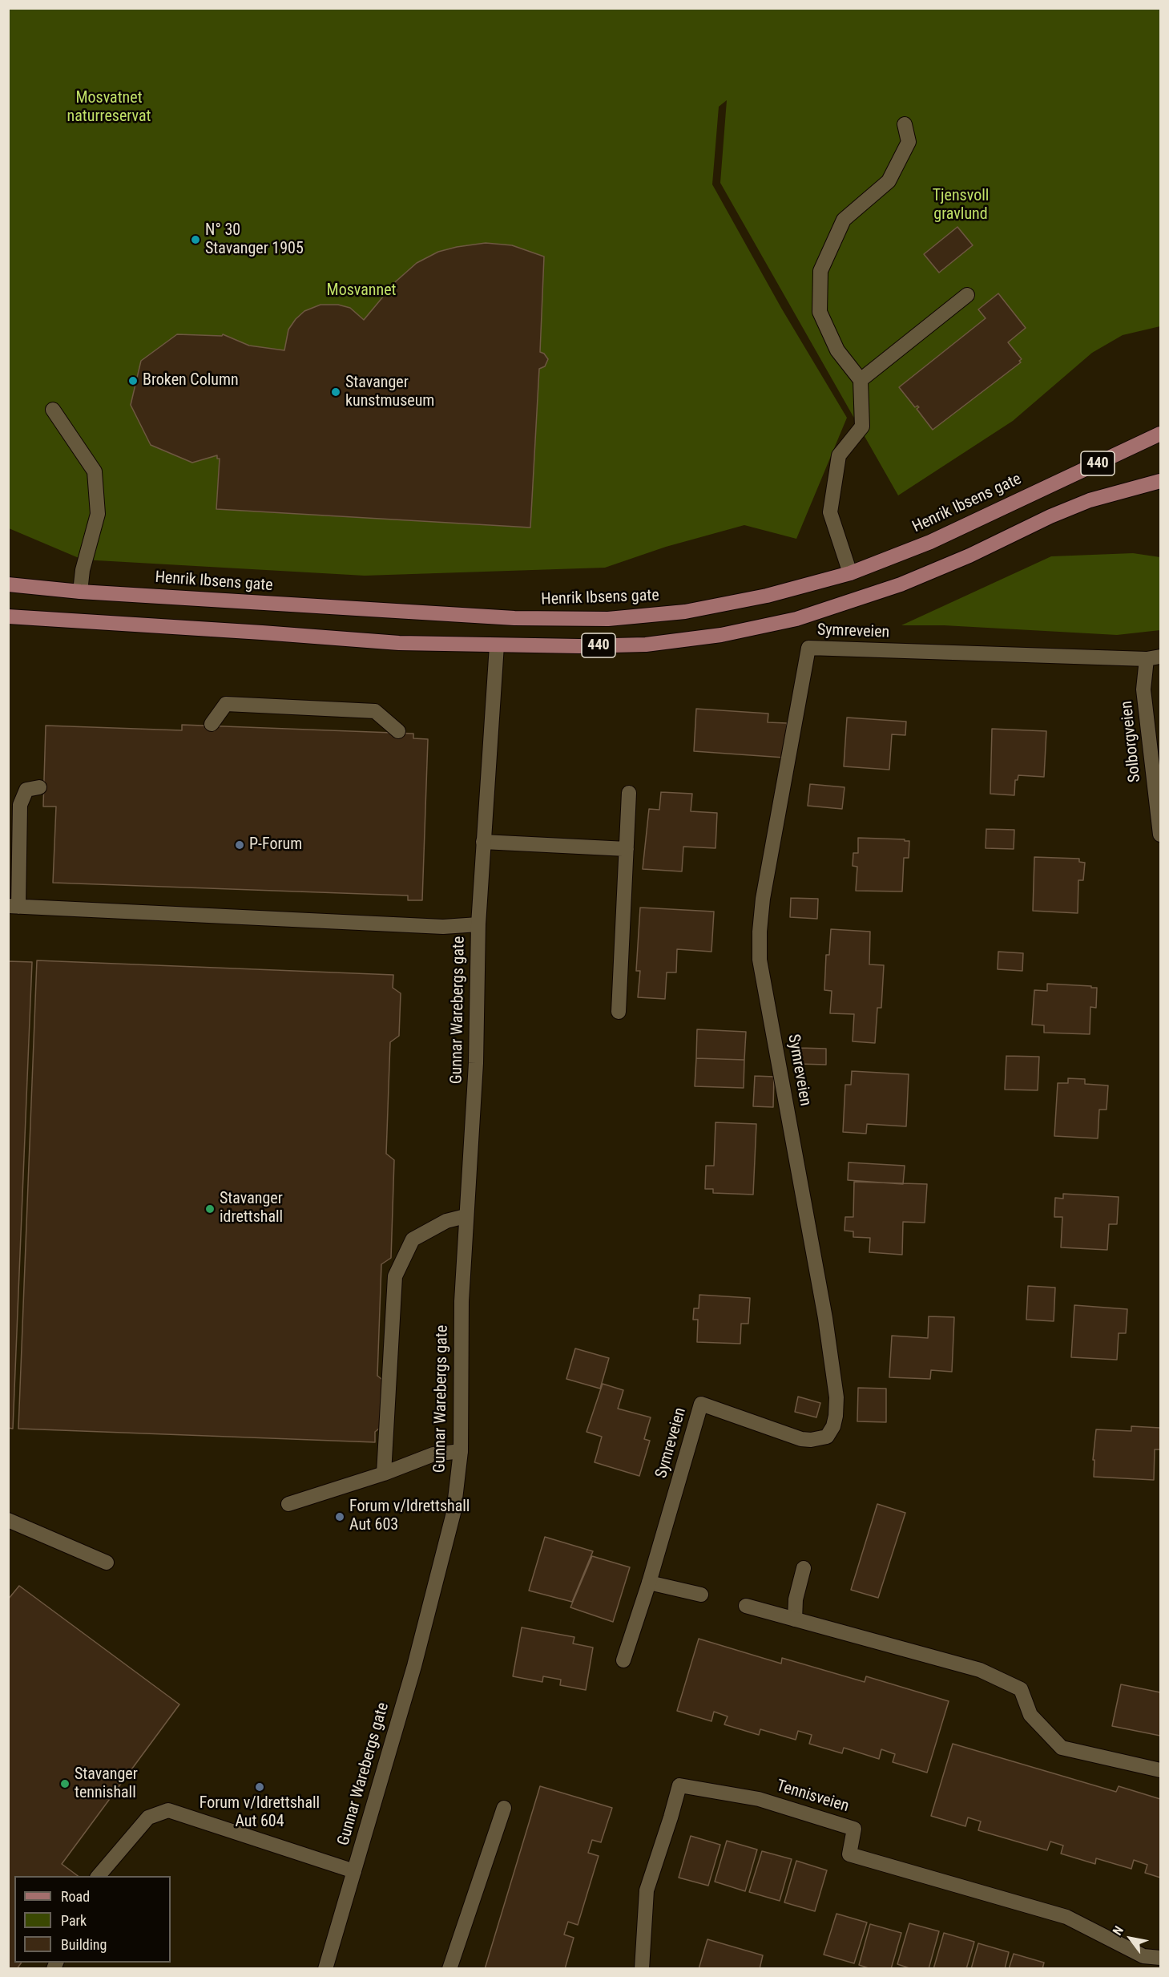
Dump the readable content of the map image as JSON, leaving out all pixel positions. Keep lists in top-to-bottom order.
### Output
{
  "streets": {
    "main road": ["440", "Henrik Ibsens gate"],
    "street": [
      "Symreveien",
      "Solborgveien",
      "Gunnar Warebergs gate",
      "Tennisveien"
    ]
  },
  "crossings": [
    ["440", "Gunnar Warebergs gate"],
    ["Symreveien", "Solborgveien"]
  ],
  "parks": ["Mosvatnet naturreservat", "Tjensvoll gravlund", "Mosvannet"],
  "places": [
    "N° 30 Stavanger 1905",
    "Broken Column",
    "Stavanger kunstmuseum",
    "P-Forum",
    "Stavanger idrettshall",
    "Forum v/Idrettshall Aut 603",
    "Stavanger tennishall",
    "Forum v/Idrettshall Aut 604"
  ],
  "legend": ["Road", "Park", "Building"],
  "north": "top left"
}
